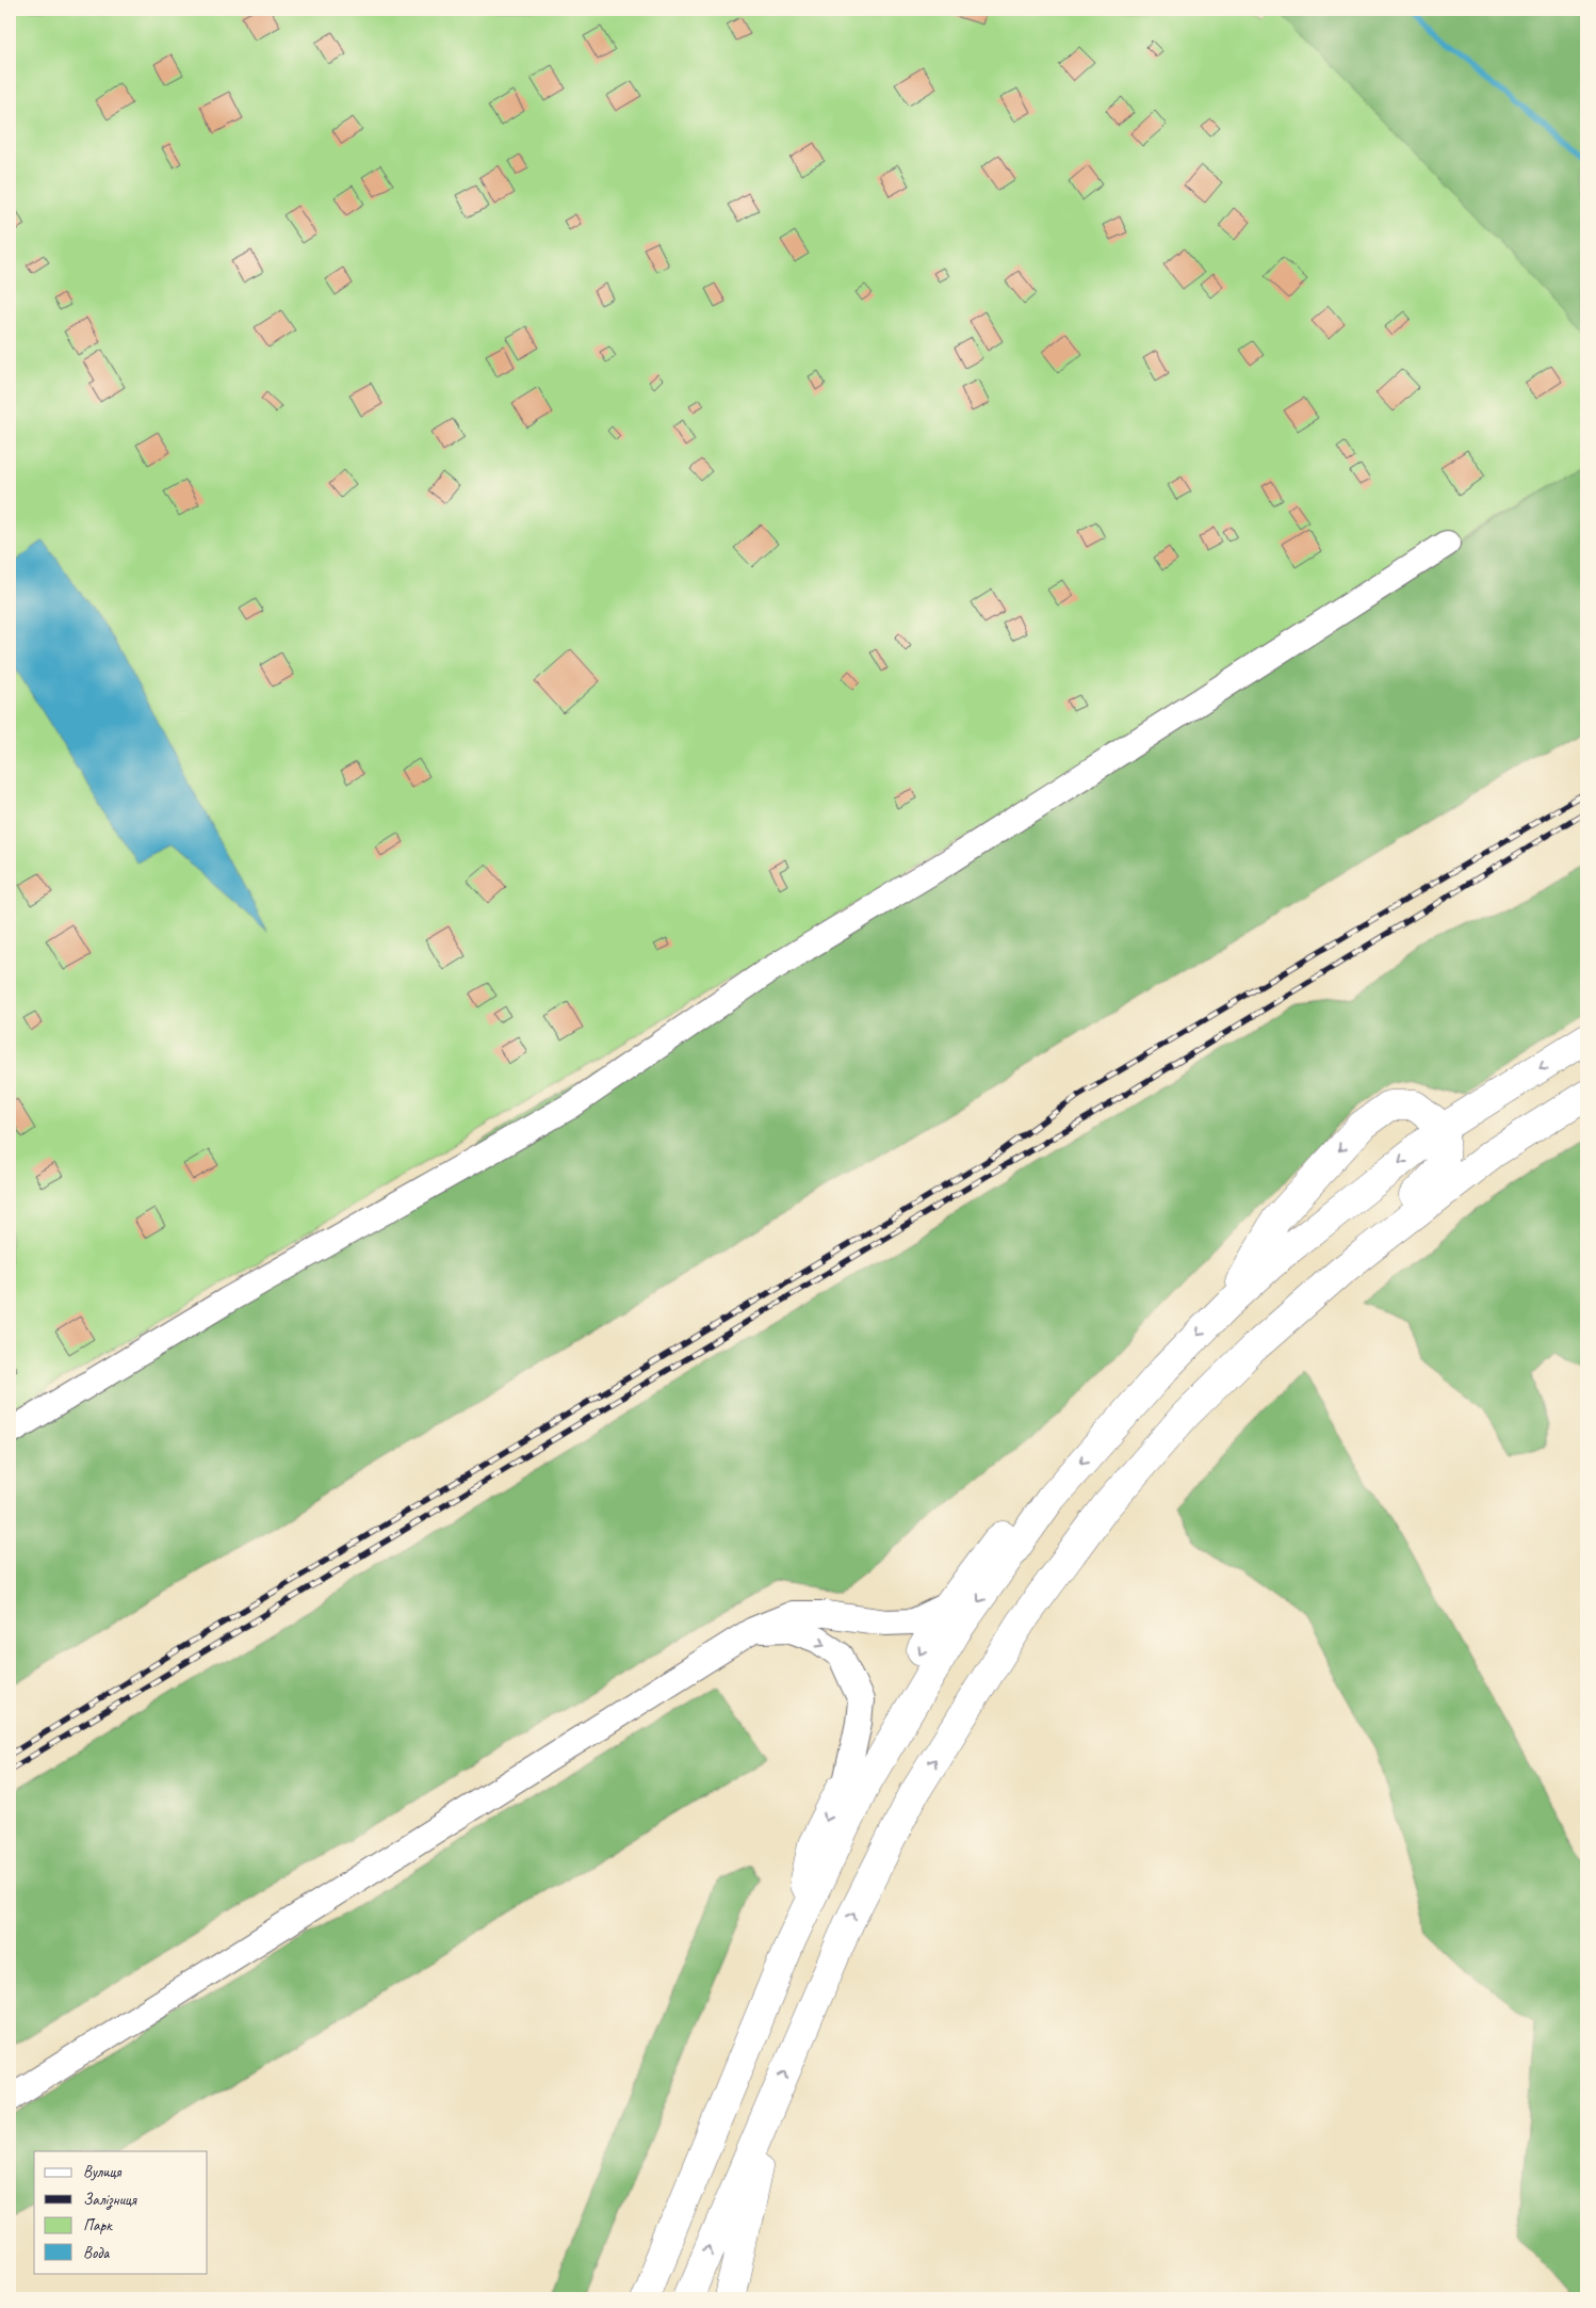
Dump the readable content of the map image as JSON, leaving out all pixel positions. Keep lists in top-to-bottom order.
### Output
{
  "legend": [
    "Вулиця",
    "Залізниця",
    "Парк",
    "Вода"
  ]
}
